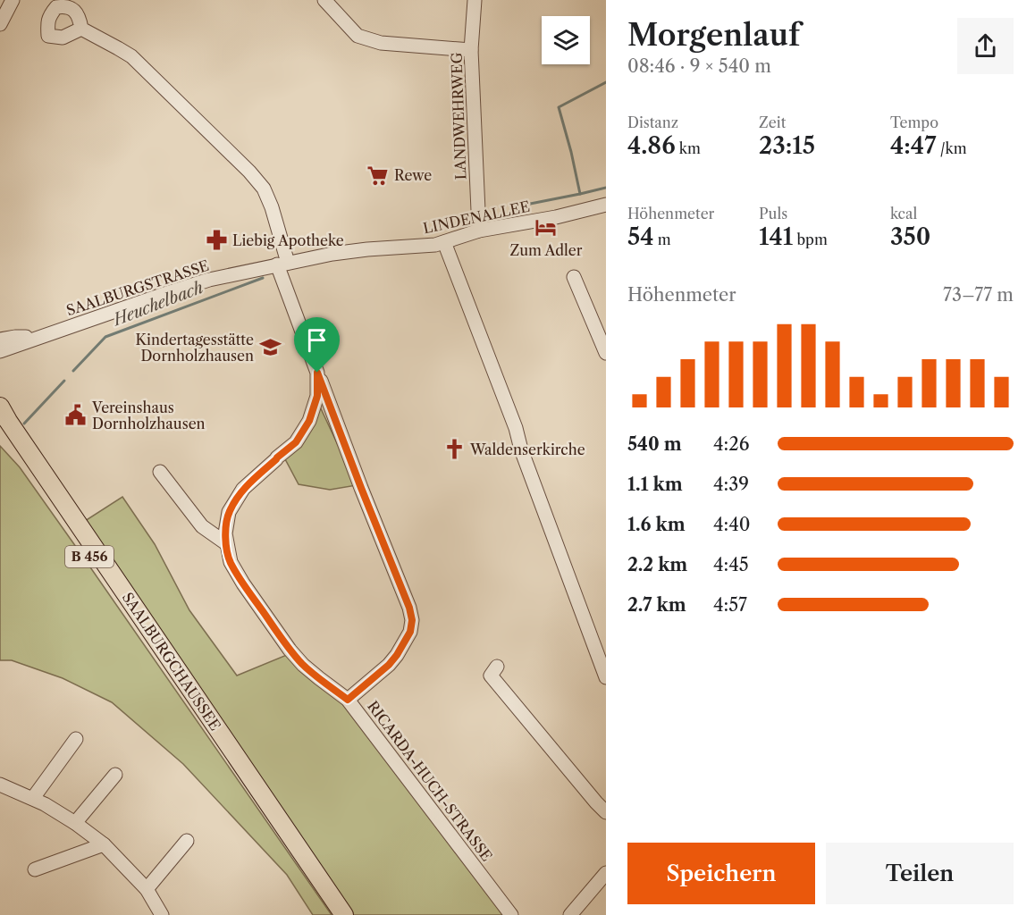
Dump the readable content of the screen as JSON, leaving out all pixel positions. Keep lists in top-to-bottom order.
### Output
{
  "streets": {
    "main road": ["B 456", "SAALBURGCHAUSSEE"],
    "street": [
      "LANDWEHRWEG",
      "LINDENALLEE",
      "SAALBURGSTRASSE",
      "RICARDA-HUCH-STRASSE"
    ]
  },
  "crossings": [
    ["LANDWEHRWEG", "LINDENALLEE"],
    ["LINDENALLEE", "SAALBURGSTRASSE"],
    ["LINDENALLEE", "RICARDA-HUCH-STRASSE"],
    ["SAALBURGSTRASSE", "RICARDA-HUCH-STRASSE"],
    ["B 456", "SAALBURGCHAUSSEE"]
  ],
  "water": ["Heuchelbach"],
  "places": {
    "supermarket": ["Rewe"],
    "hotel": ["Zum Adler"],
    "pharmacy": ["Liebig Apotheke"],
    "school or university": ["Kindertagesstätte Dornholzhausen"],
    "public building": ["Vereinshaus Dornholzhausen"],
    "church": ["Waldenserkirche"]
  },
  "page": {
    "heading": ["Morgenlauf", "08:46 · 9 × 540 m"],
    "stats": [
      ["Distanz", "4.86 km"],
      ["Zeit", "23:15"],
      ["Tempo", "4:47 /km"],
      ["Höhenmeter", "54 m"],
      ["Puls", "141 bpm"],
      ["kcal", "350"]
    ],
    "chart": ["Höhenmeter", "73–77 m"],
    "list": [
      {
        "name": "540 m",
        "note": "4:26"
      },
      {
        "name": "1.1 km",
        "note": "4:39"
      },
      {
        "name": "1.6 km",
        "note": "4:40"
      },
      {
        "name": "2.2 km",
        "note": "4:45"
      },
      {
        "name": "2.7 km",
        "note": "4:57"
      }
    ],
    "buttons": ["Speichern", "Teilen"]
  }
}
